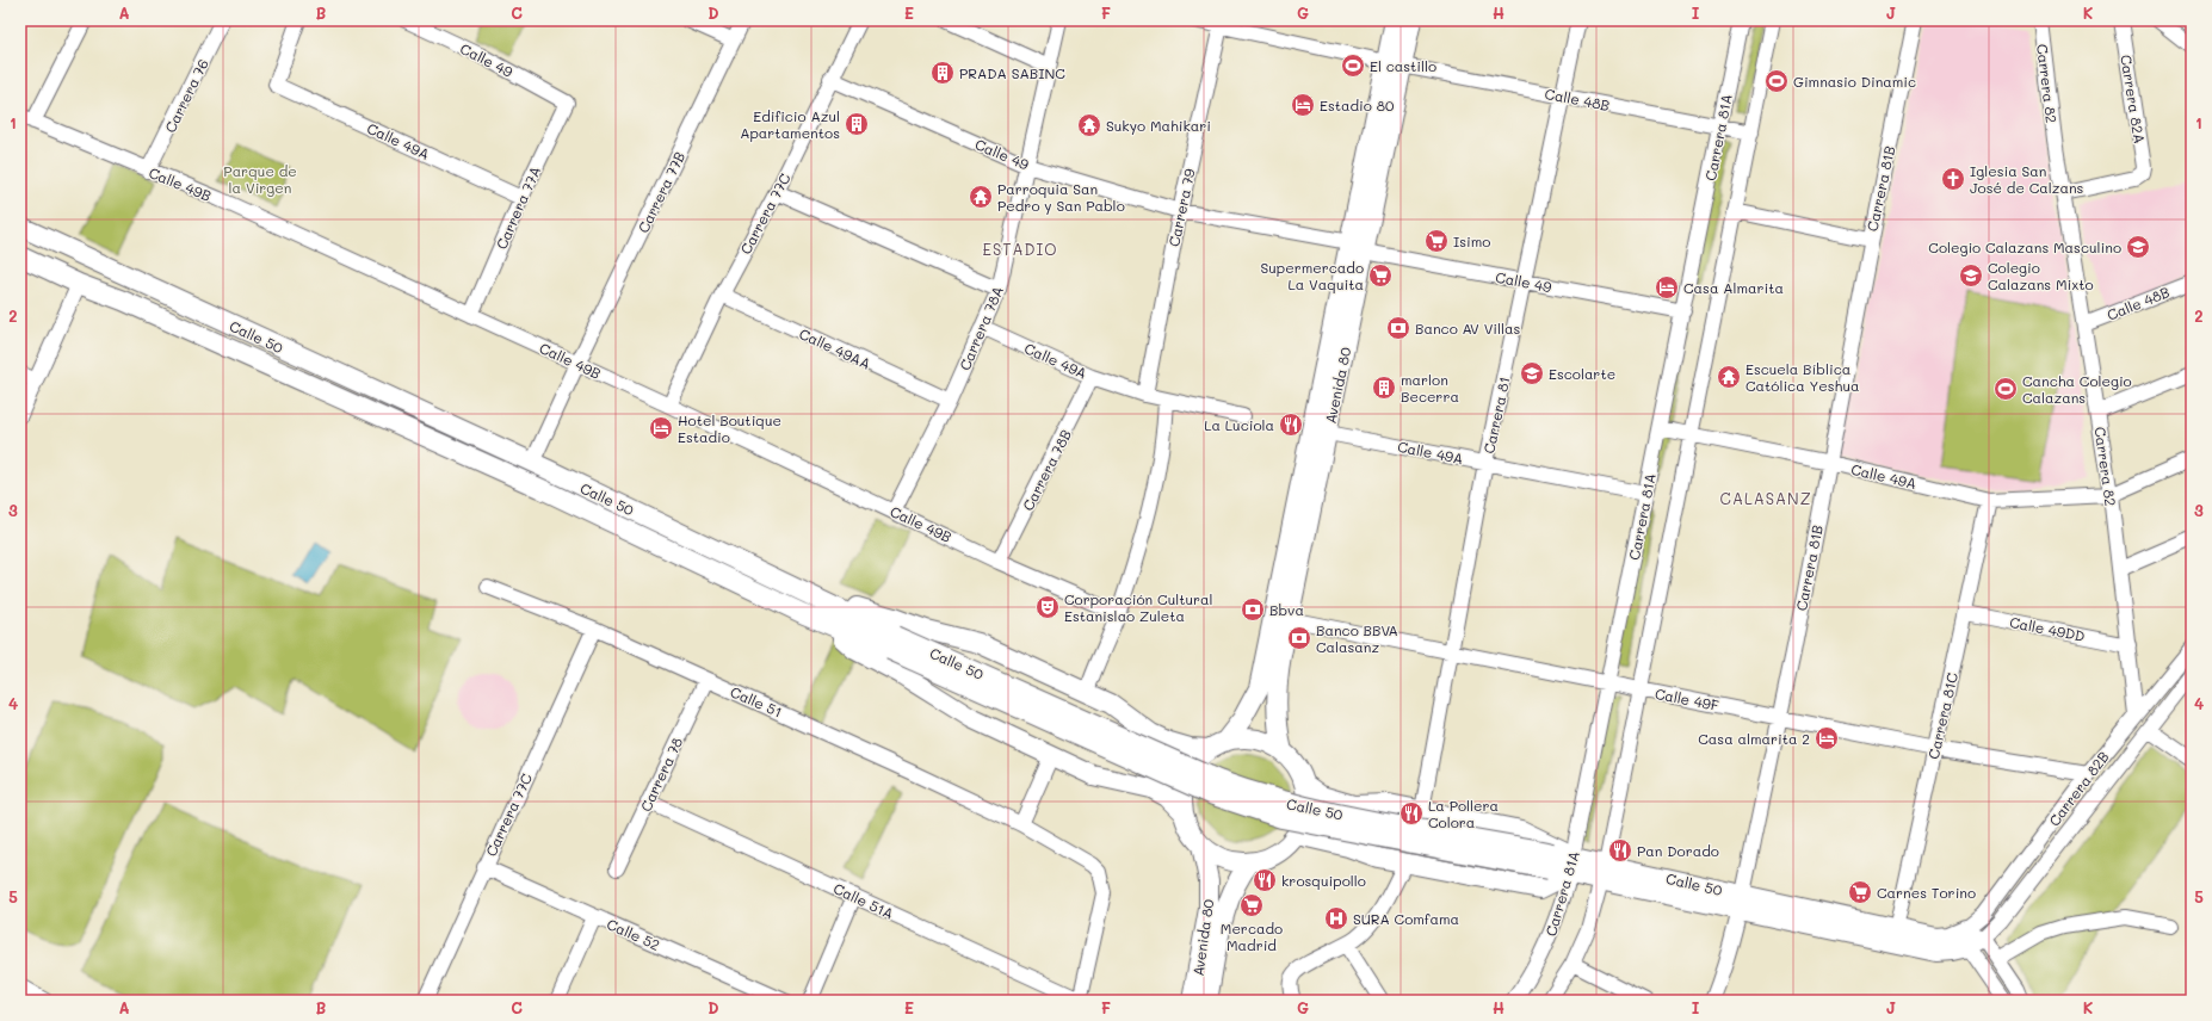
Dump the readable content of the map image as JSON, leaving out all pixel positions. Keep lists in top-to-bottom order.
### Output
{
  "streets": {
    "main road": ["Calle 50", "Avenida 80"],
    "street": [
      "Calle 49",
      "Carrera 82",
      "Carrera 76",
      "Calle 48B",
      "Carrera 82A",
      "Carrera 81A",
      "Calle 49A",
      "Calle 49B",
      "Carrera 81B",
      "Carrera 77B",
      "Carrera 77A",
      "Carrera 79",
      "Carrera 77C",
      "Carrera 78A",
      "Calle 49AA",
      "Carrera 81",
      "Carrera 78B",
      "Calle 49DD",
      "Calle 49F",
      "Calle 51",
      "Carrera 81C",
      "Carrera 78",
      "Carrera 82B",
      "Calle 51A",
      "Calle 52"
    ]
  },
  "crossings": [
    ["Calle 49", "Carrera 81A"],
    ["Calle 49", "Carrera 77A"],
    ["Calle 49", "Carrera 79"],
    ["Calle 49", "Carrera 77C"],
    ["Calle 49", "Carrera 78A"],
    ["Calle 49", "Avenida 80"],
    ["Calle 49", "Carrera 81"],
    ["Carrera 82", "Calle 48B"],
    ["Carrera 82", "Carrera 82A"],
    ["Carrera 82", "Calle 49A"],
    ["Carrera 82", "Calle 49DD"],
    ["Carrera 82", "Carrera 82B"],
    ["Carrera 76", "Calle 49B"],
    ["Calle 48B", "Carrera 81A"],
    ["Calle 48B", "Carrera 79"],
    ["Calle 48B", "Avenida 80"],
    ["Calle 48B", "Carrera 81"],
    ["Carrera 81A", "Calle 49A"],
    ["Carrera 81A", "Calle 50"],
    ["Carrera 81A", "Calle 49F"],
    ["Calle 49A", "Carrera 81B"],
    ["Calle 49A", "Carrera 77A"],
    ["Calle 49A", "Carrera 79"],
    ["Calle 49A", "Carrera 78A"],
    ["Calle 49A", "Avenida 80"],
    ["Calle 49A", "Carrera 81"],
    ["Calle 49A", "Carrera 78B"],
    ["Calle 49A", "Carrera 81C"],
    ["Calle 49B", "Carrera 77B"],
    ["Calle 49B", "Carrera 77A"],
    ["Calle 49B", "Carrera 77C"],
    ["Calle 49B", "Carrera 78A"],
    ["Calle 49B", "Carrera 78B"],
    ["Carrera 81B", "Calle 50"],
    ["Carrera 81B", "Calle 49F"],
    ["Carrera 77C", "Calle 49AA"],
    ["Carrera 77C", "Calle 51"],
    ["Carrera 77C", "Calle 52"],
    ["Carrera 78A", "Calle 49AA"],
    ["Calle 50", "Carrera 81C"],
    ["Calle 50", "Carrera 82B"],
    ["Avenida 80", "Calle 49F"],
    ["Carrera 81", "Calle 49F"],
    ["Calle 49DD", "Carrera 81C"],
    ["Calle 49F", "Carrera 81C"],
    ["Calle 49F", "Carrera 82B"],
    ["Calle 51", "Carrera 78"],
    ["Calle 51", "Calle 51A"],
    ["Carrera 78", "Calle 51A"]
  ],
  "districts": ["ESTADIO", "CALASANZ"],
  "parks": ["Parque de la Virgen"],
  "places": {
    "sports": ["El castillo", "Gimnasio Dinamic", "Cancha Colegio Calazans"],
    "building": ["PRADA SABINC", "Edificio Azul Apartamentos", "marlon Becerra"],
    "hotel": [
      "Estadio 80",
      "Casa Almarita",
      "Hotel Boutique Estadio",
      "Casa almarita 2"
    ],
    "temple": ["Sukyo Mahikari", "Parroquia San Pedro y San Pablo", "Escuela Bíblica Católica Yeshua"],
    "church": ["Iglesia San José de Calzans"],
    "supermarket": [
      "Isimo",
      "Supermercado La Vaquita",
      "Carnes Torino",
      "Mercado Madrid"
    ],
    "school or university": ["Colegio Calazans Masculino", "Colegio Calazans Mixto", "Escolarte"],
    "bank": ["Banco AV Villas", "Bbva", "Banco BBVA Calasanz"],
    "restaurant": [
      "La Luciola",
      "La Pollera Colora",
      "Pan Dorado",
      "krosquipollo"
    ],
    "theatre": ["Corporación Cultural Estanislao Zuleta"],
    "hospital": ["SURA Comfama"]
  },
  "grid": {
    "columns": [
      "A",
      "B",
      "C",
      "D",
      "E",
      "F",
      "G",
      "H",
      "I",
      "J",
      "K"
    ],
    "rows": [
      "1",
      "2",
      "3",
      "4",
      "5"
    ]
  }
}
